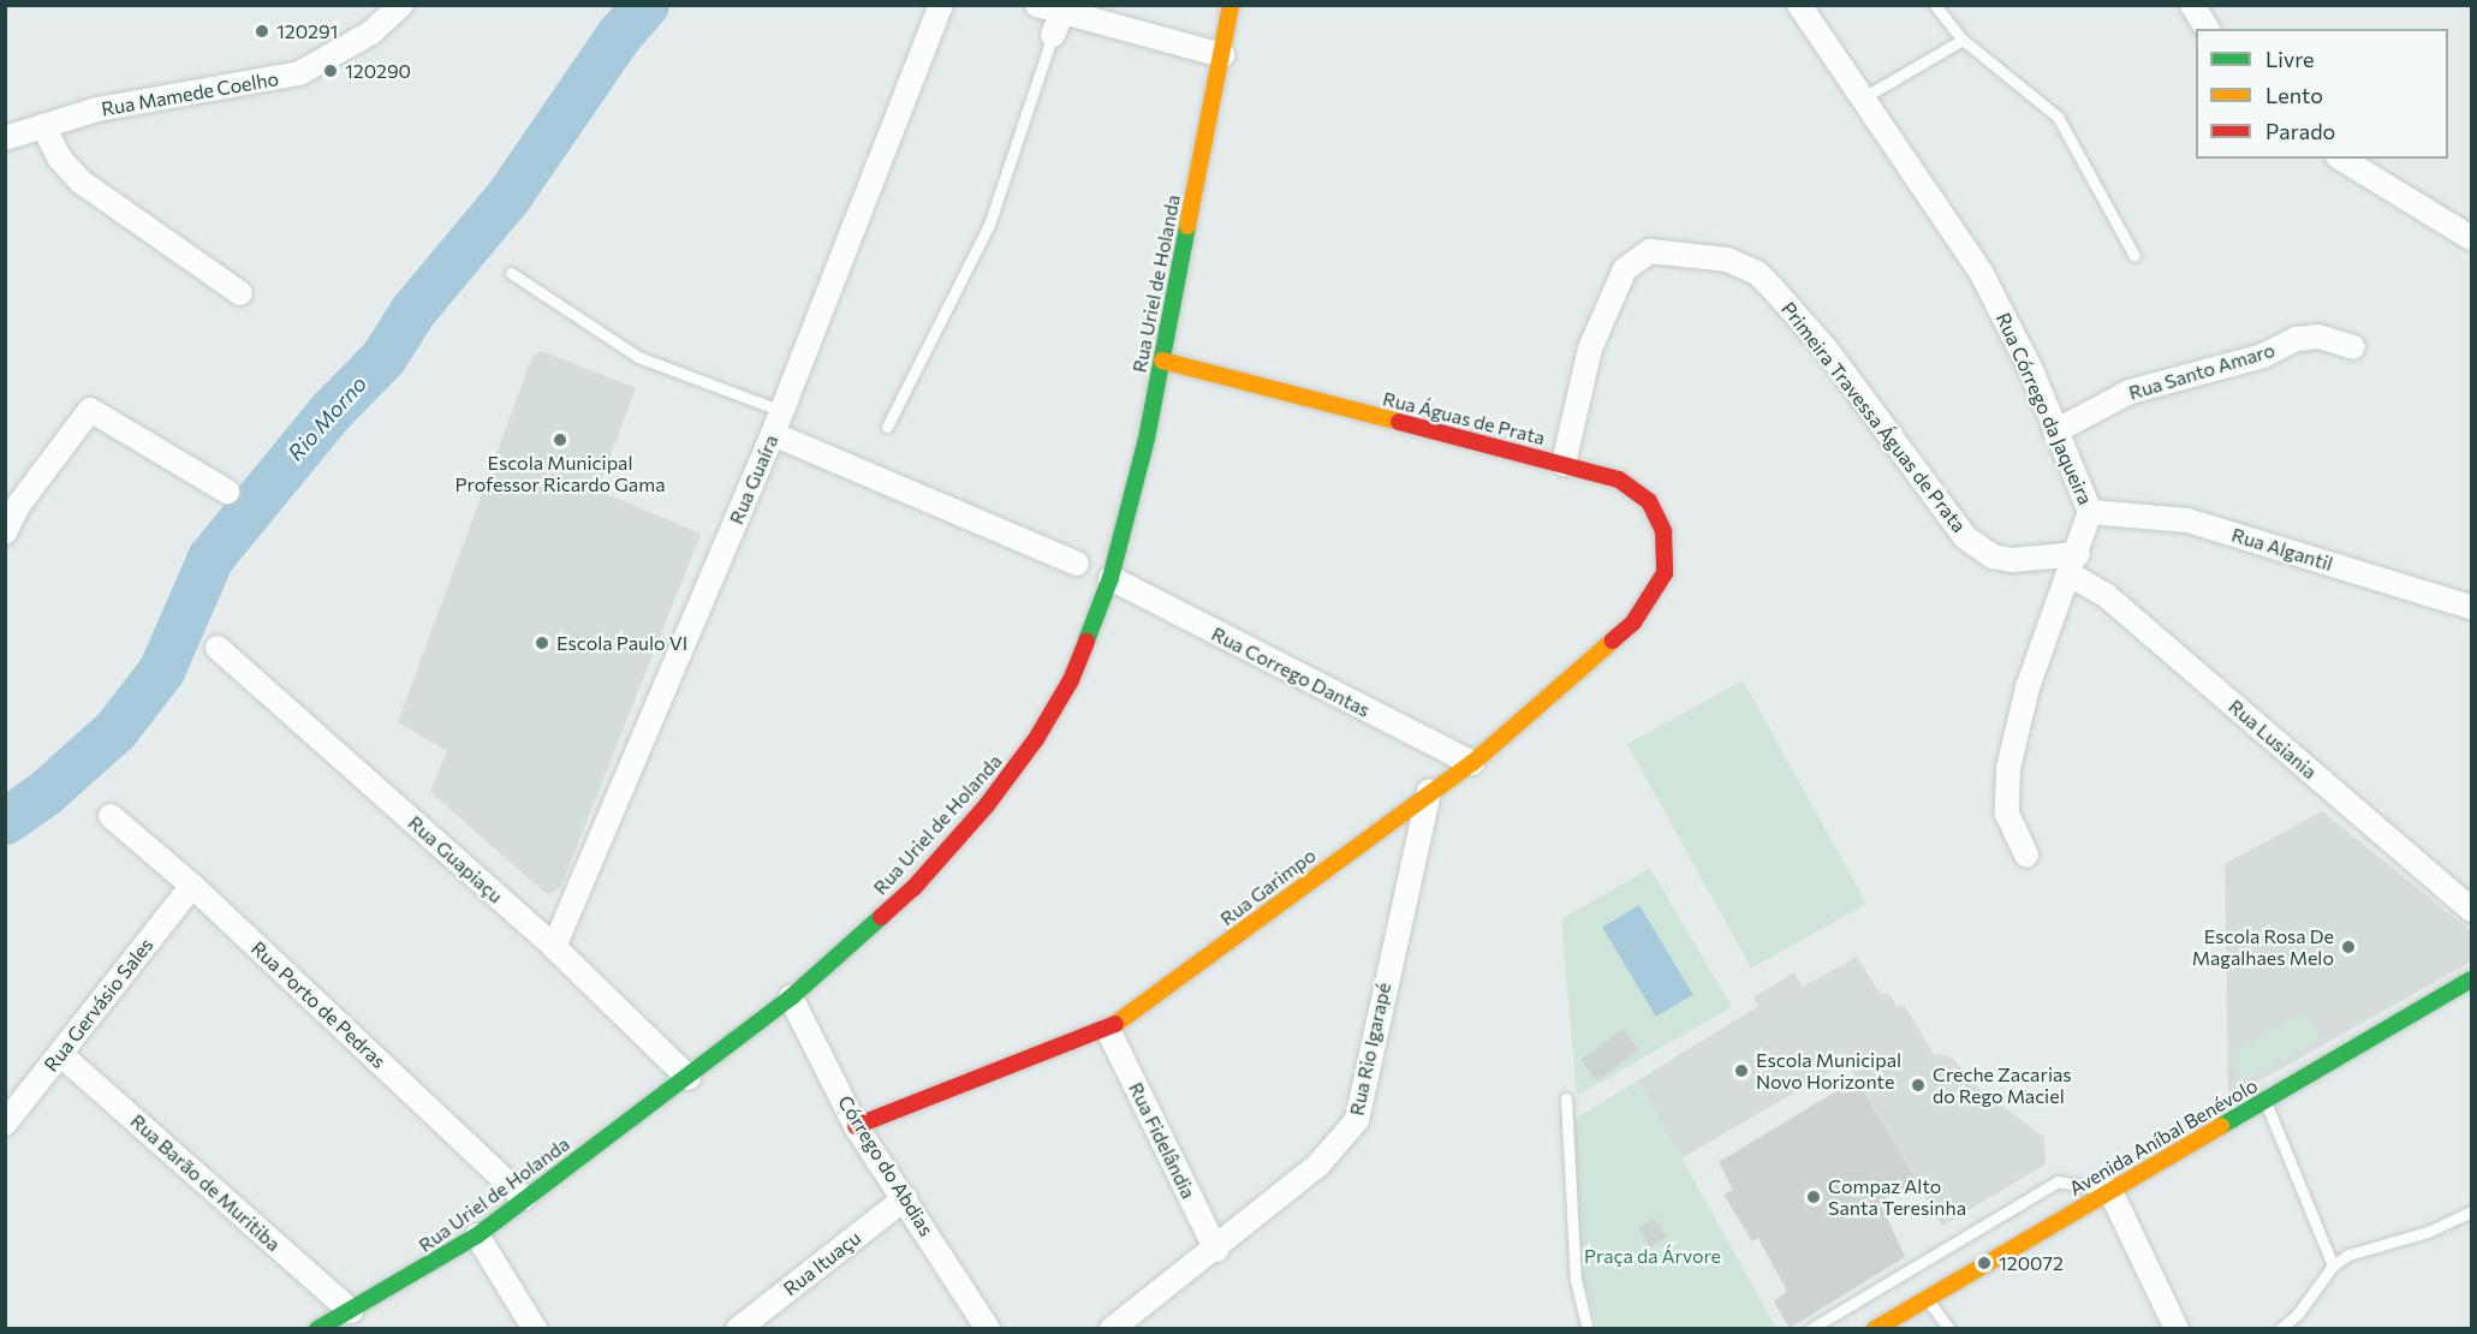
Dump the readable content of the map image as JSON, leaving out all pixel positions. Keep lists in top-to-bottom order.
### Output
{
  "streets": {
    "street": [
      "Rua Mamede Coelho",
      "Rua Uriel de Holanda",
      "Rua Santo Amaro",
      "Rua Córrego da Jaqueira",
      "Primeira Travessa Águas de Prata",
      "Rua Águas de Prata",
      "Rua Guaíra",
      "Rua Algantil",
      "Rua Corrego Dantas",
      "Rua Lusiania",
      "Rua Guapiaçu",
      "Rua Garimpo",
      "Rua Gervásio Sales",
      "Rua Porto de Pedras",
      "Rua Rio Igarapé",
      "Avenida Aníbal Benévolo",
      "Rua Fidelândia",
      "Córrego do Abdias",
      "Rua Barão de Muritiba",
      "Rua Ituaçu"
    ]
  },
  "crossings": [
    ["Rua Uriel de Holanda", "Rua Águas de Prata"],
    ["Rua Uriel de Holanda", "Rua Corrego Dantas"],
    ["Rua Uriel de Holanda", "Rua Guapiaçu"],
    ["Rua Uriel de Holanda", "Rua Porto de Pedras"],
    ["Rua Uriel de Holanda", "Córrego do Abdias"],
    ["Rua Uriel de Holanda", "Rua Barão de Muritiba"],
    ["Rua Santo Amaro", "Rua Córrego da Jaqueira"],
    ["Rua Córrego da Jaqueira", "Primeira Travessa Águas de Prata"],
    ["Rua Córrego da Jaqueira", "Rua Algantil"],
    ["Rua Córrego da Jaqueira", "Rua Lusiania"],
    ["Primeira Travessa Águas de Prata", "Rua Águas de Prata"],
    ["Primeira Travessa Águas de Prata", "Rua Lusiania"],
    ["Rua Águas de Prata", "Rua Garimpo"],
    ["Rua Guaíra", "Rua Guapiaçu"],
    ["Rua Corrego Dantas", "Rua Garimpo"],
    ["Rua Garimpo", "Rua Rio Igarapé"],
    ["Rua Garimpo", "Rua Fidelândia"],
    ["Rua Garimpo", "Córrego do Abdias"],
    ["Rua Gervásio Sales", "Rua Porto de Pedras"],
    ["Rua Gervásio Sales", "Rua Barão de Muritiba"],
    ["Rua Rio Igarapé", "Rua Fidelândia"],
    ["Córrego do Abdias", "Rua Ituaçu"]
  ],
  "water": ["Rio Morno"],
  "parks": ["Praça da Árvore"],
  "places": [
    "120291",
    "120290",
    "Escola Municipal Professor Ricardo Gama",
    "Escola Paulo VI",
    "Escola Rosa De Magalhaes Melo",
    "Escola Municipal Novo Horizonte",
    "Creche Zacarias do Rego Maciel",
    "Compaz Alto Santa Teresinha",
    "120072"
  ],
  "legend": ["Livre", "Lento", "Parado"]
}
